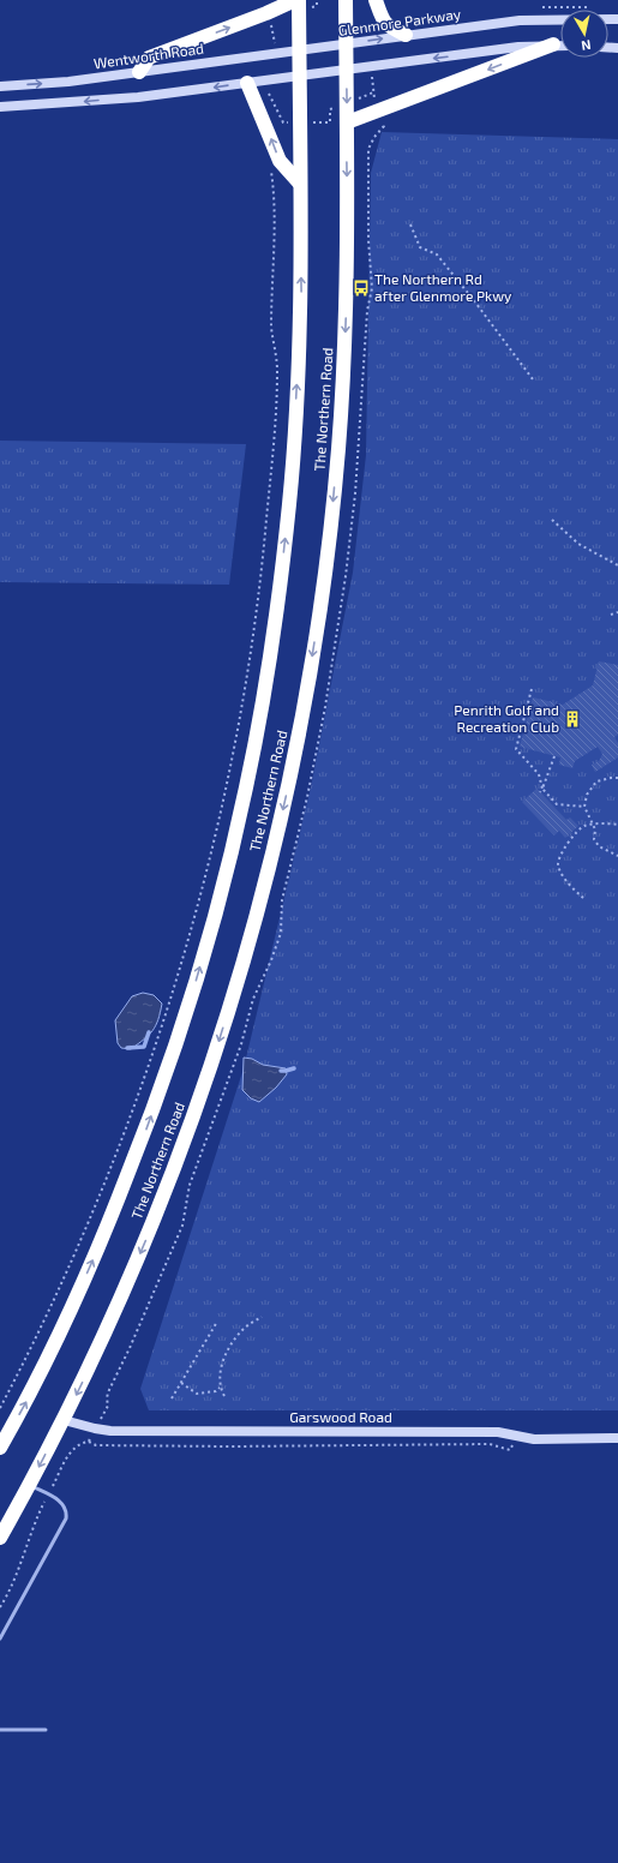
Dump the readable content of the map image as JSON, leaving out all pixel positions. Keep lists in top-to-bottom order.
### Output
{
  "streets": {
    "highway": ["The Northern Road"],
    "street": ["Glenmore Parkway", "Wentworth Road", "Garswood Road"]
  },
  "crossings": [
    ["Glenmore Parkway", "Wentworth Road"],
    ["Glenmore Parkway", "The Northern Road"],
    ["Wentworth Road", "The Northern Road"],
    ["The Northern Road", "Garswood Road"]
  ],
  "places": {
    "bus stop": ["The Northern Rd after Glenmore Pkwy"],
    "building": ["Penrith Golf and Recreation Club"]
  },
  "north": "bottom"
}
